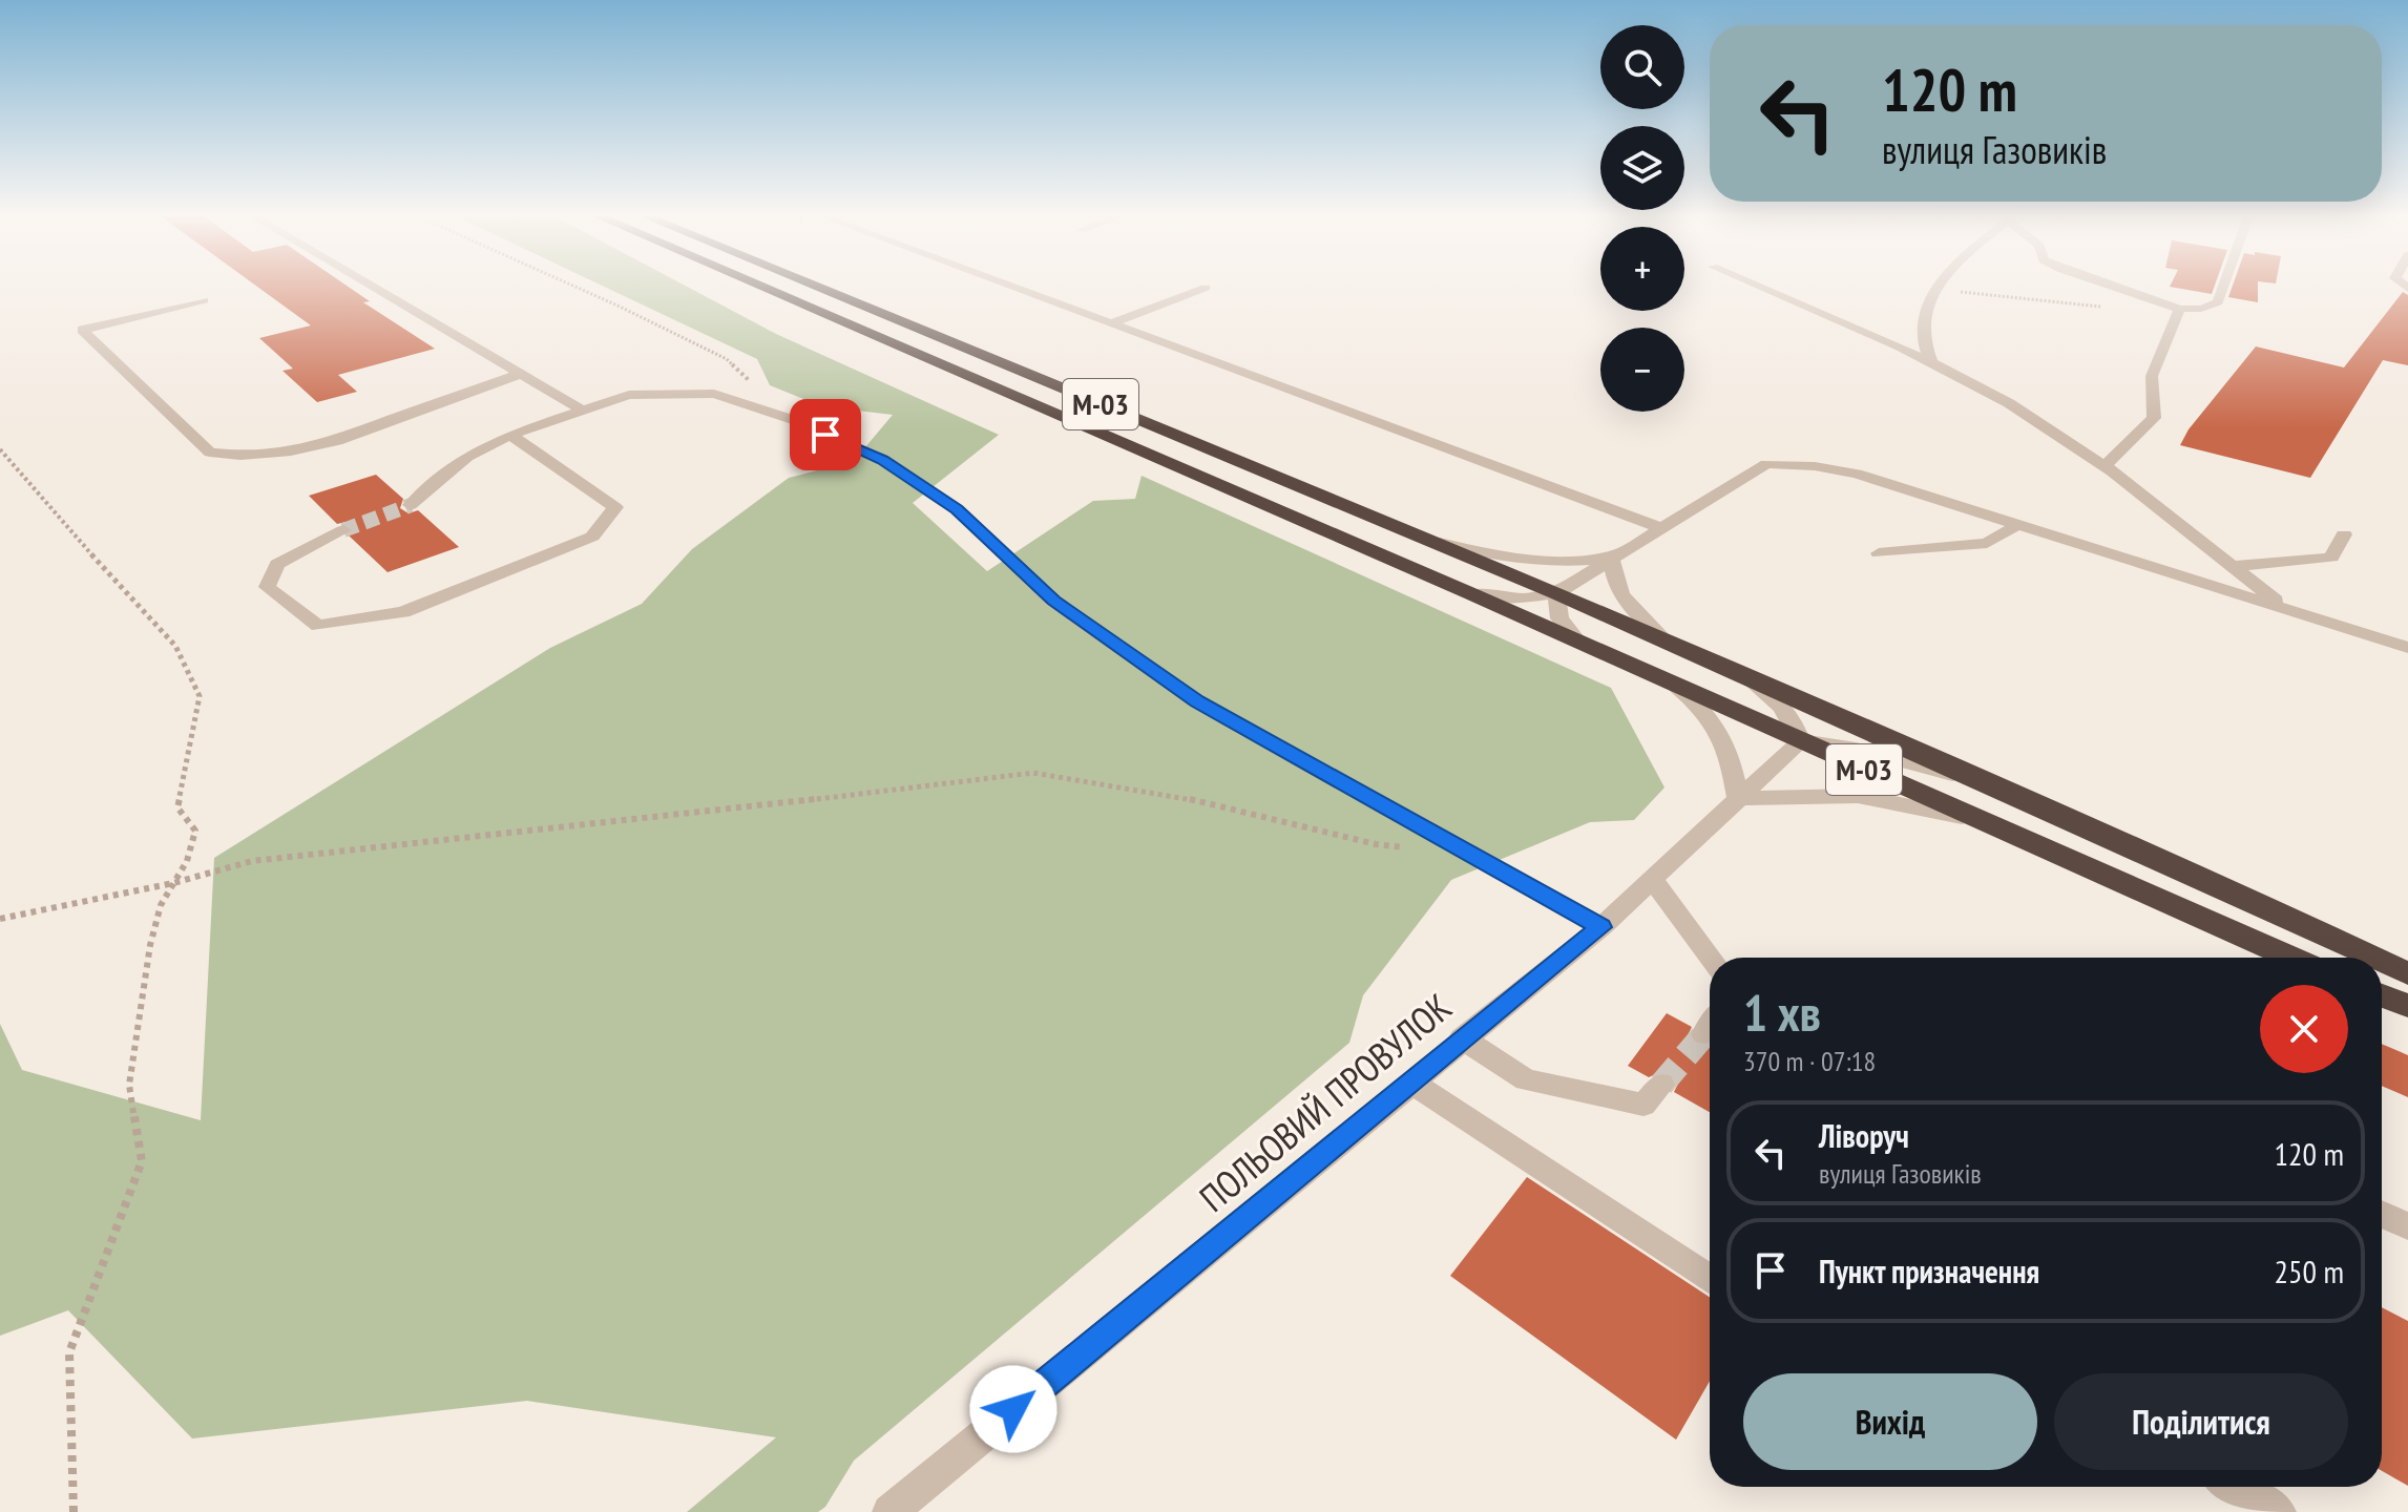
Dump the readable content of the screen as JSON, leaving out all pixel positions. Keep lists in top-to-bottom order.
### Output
{
  "streets": {
    "highway": ["М-03"],
    "street": ["ПОЛЬОВИЙ ПРОВУЛОК"]
  },
  "crossings": [
    ["М-03", "ПОЛЬОВИЙ ПРОВУЛОК"]
  ],
  "page": {
    "map_buttons": ["+", "−"],
    "turn": ["120 m", "вулиця Газовиків"],
    "heading": ["1 хв", "370 m · 07:18"],
    "list": [
      {
        "name": "Ліворуч",
        "note": "вулиця Газовиків",
        "value": "120 m"
      },
      {
        "name": "Пункт призначення",
        "value": "250 m"
      }
    ],
    "buttons": ["Вихід", "Поділитися"]
  }
}
